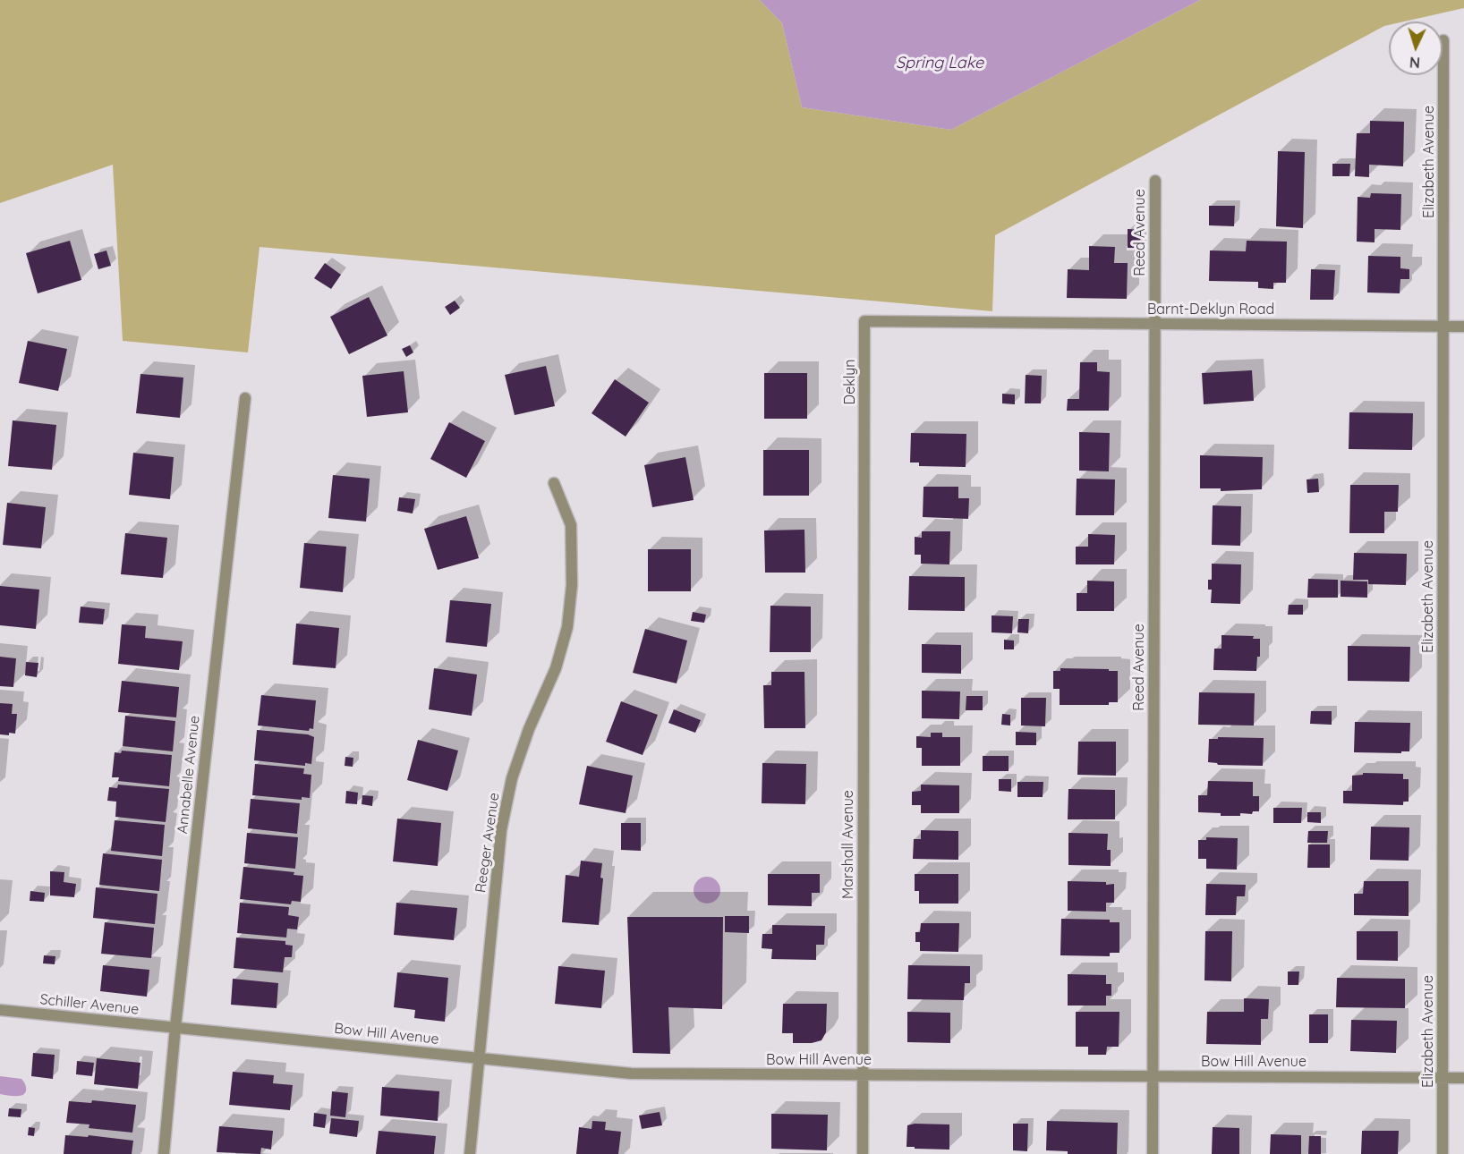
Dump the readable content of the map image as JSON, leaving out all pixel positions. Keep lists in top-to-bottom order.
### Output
{
  "streets": {
    "street": [
      "Elizabeth Avenue",
      "Reed Avenue",
      "Barnt-Deklyn Road",
      "Deklyn",
      "Annabelle Avenue",
      "Reeger Avenue",
      "Marshall Avenue",
      "Schiller Avenue",
      "Bow Hill Avenue"
    ]
  },
  "crossings": [
    ["Elizabeth Avenue", "Barnt-Deklyn Road"],
    ["Elizabeth Avenue", "Bow Hill Avenue"],
    ["Reed Avenue", "Barnt-Deklyn Road"],
    ["Reed Avenue", "Bow Hill Avenue"],
    ["Barnt-Deklyn Road", "Deklyn"],
    ["Deklyn", "Marshall Avenue"],
    ["Annabelle Avenue", "Schiller Avenue"],
    ["Annabelle Avenue", "Bow Hill Avenue"],
    ["Reeger Avenue", "Bow Hill Avenue"],
    ["Marshall Avenue", "Bow Hill Avenue"],
    ["Schiller Avenue", "Bow Hill Avenue"]
  ],
  "water": ["Spring Lake"],
  "north": "bottom"
}
